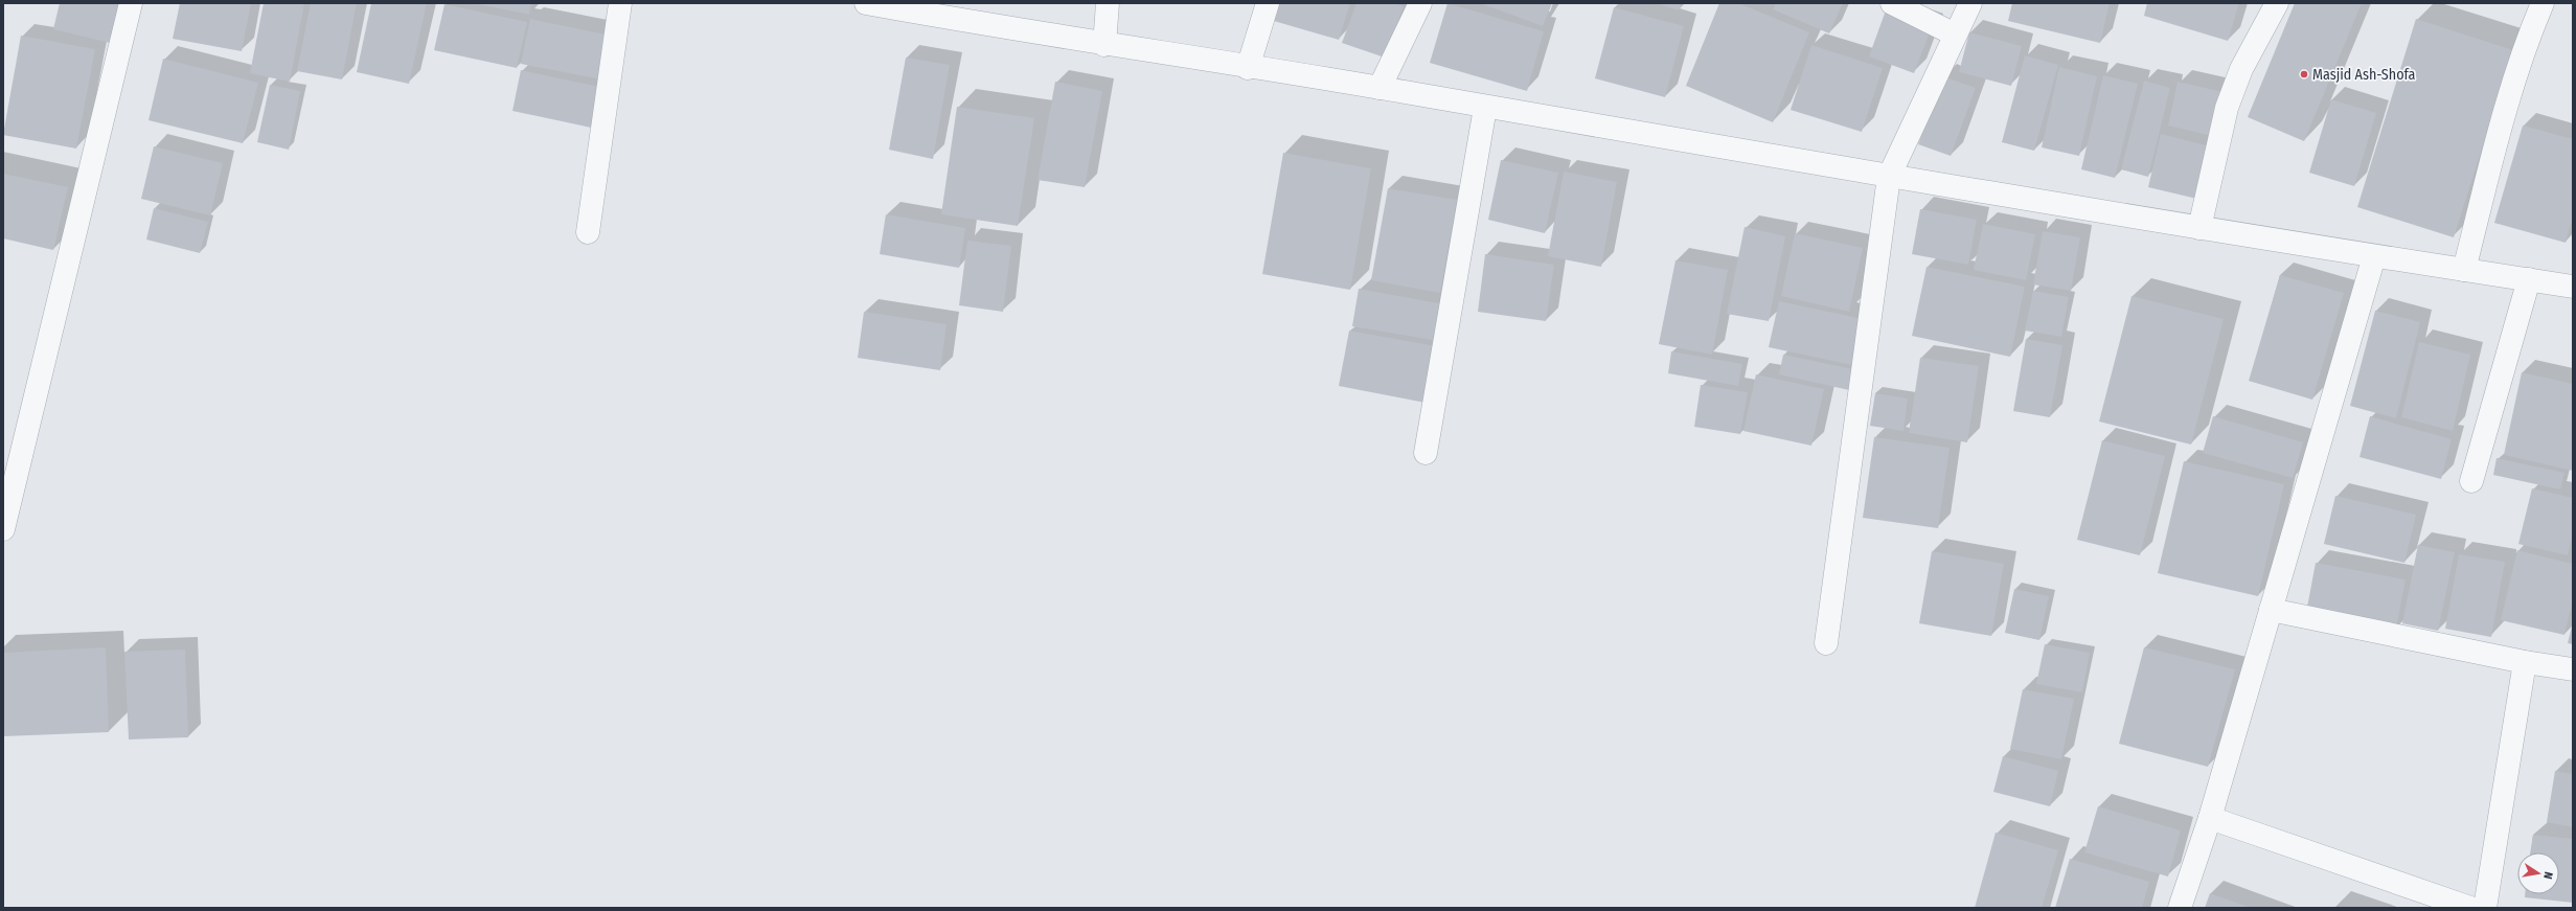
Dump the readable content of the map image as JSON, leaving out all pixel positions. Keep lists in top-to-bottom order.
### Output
{
  "places": ["Masjid Ash-Shofa"],
  "north": "right"
}
